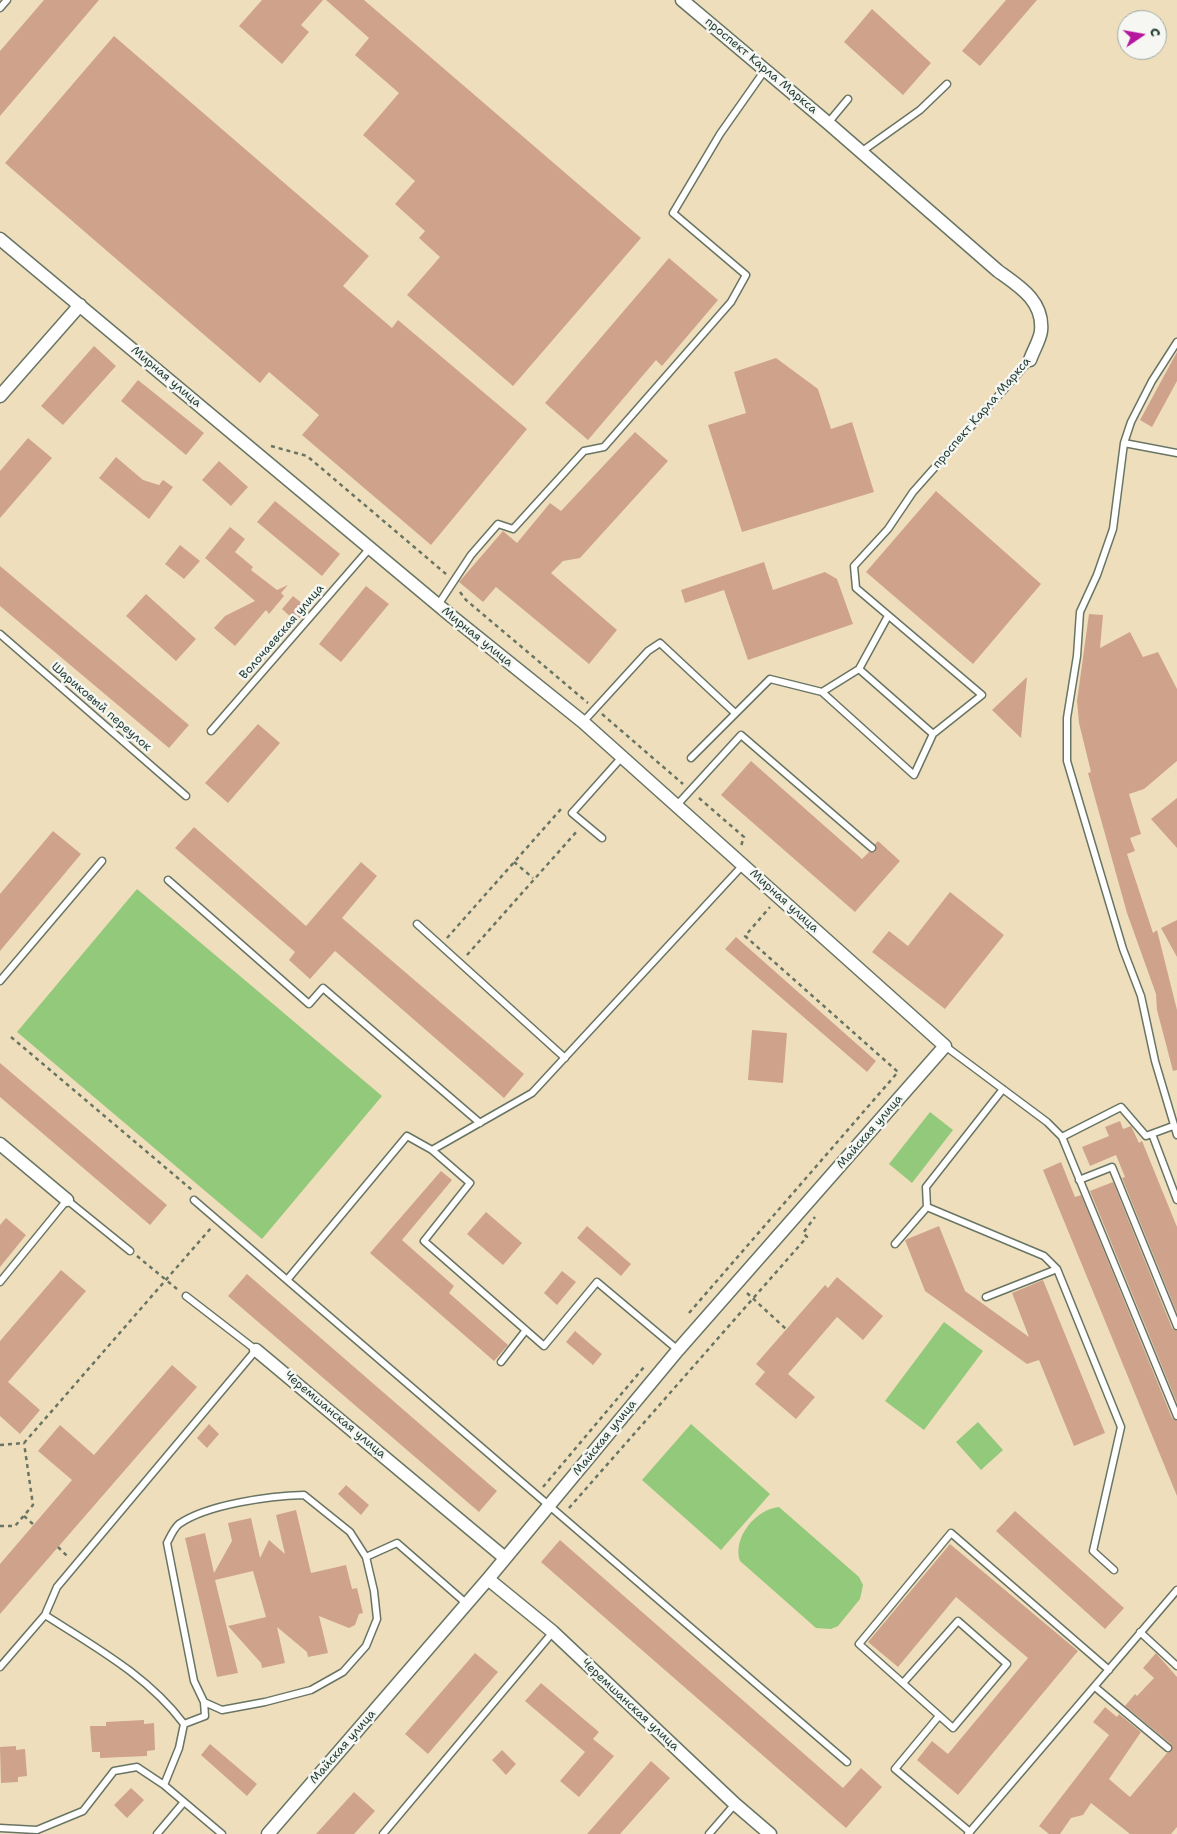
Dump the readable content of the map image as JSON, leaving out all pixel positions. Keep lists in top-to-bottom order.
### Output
{
  "streets": {
    "street": [
      "проспект Карла Маркса",
      "Мирная улица",
      "Майская улица",
      "Черемшанская улица"
    ],
    "lane": ["Волочаевская улица", "Шариковый переулок"]
  },
  "crossings": [
    ["Мирная улица", "Волочаевская улица"],
    ["Мирная улица", "Майская улица"],
    ["Майская улица", "Черемшанская улица"]
  ],
  "north": "right"
}
